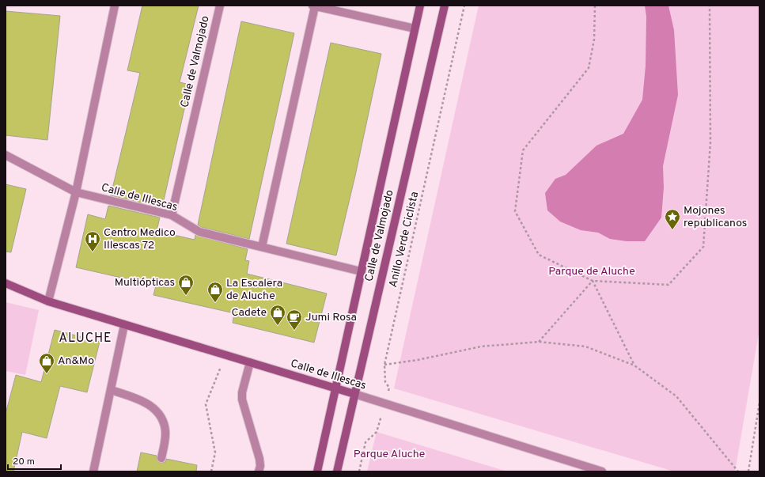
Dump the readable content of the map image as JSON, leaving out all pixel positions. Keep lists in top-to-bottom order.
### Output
{
  "streets": {
    "street": ["Calle de Valmojado", "Calle de Illescas"],
    "path": ["Anillo Verde Ciclista"]
  },
  "crossings": [
    ["Calle de Valmojado", "Calle de Illescas"],
    ["Calle de Illescas", "Anillo Verde Ciclista"]
  ],
  "districts": ["ALUCHE"],
  "parks": ["Parque de Aluche", "Parque Aluche"],
  "places": {
    "place": ["Mojones republicanos"],
    "hospital": ["Centro Medico Illescas 72"],
    "shop": [
      "Multiópticas",
      "La Escalera de Aluche",
      "Cadete",
      "An&Mo"
    ],
    "cafe": ["Jumi Rosa"]
  },
  "scale_bar": "20 m"
}
